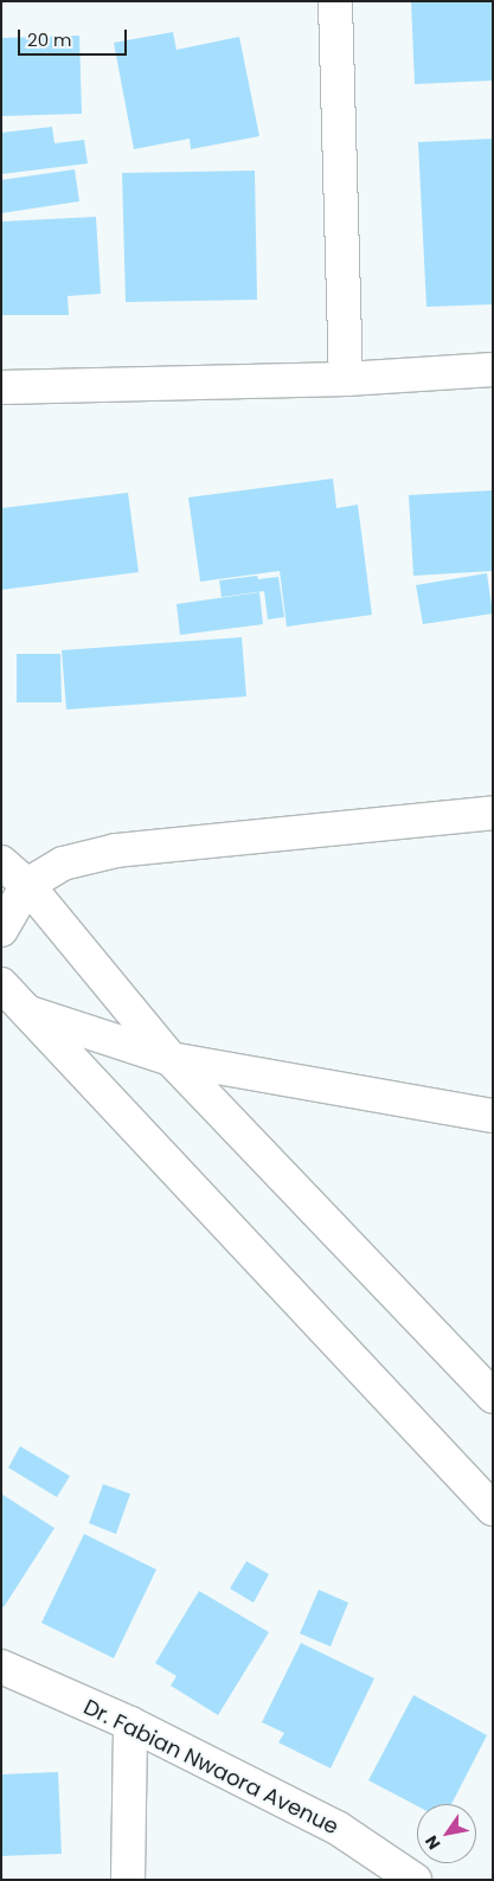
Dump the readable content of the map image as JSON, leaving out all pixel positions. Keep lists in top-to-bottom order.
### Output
{
  "streets": {
    "street": ["Dr. Fabian Nwaora Avenue"]
  },
  "scale_bar": "20 m",
  "north": "bottom left"
}
